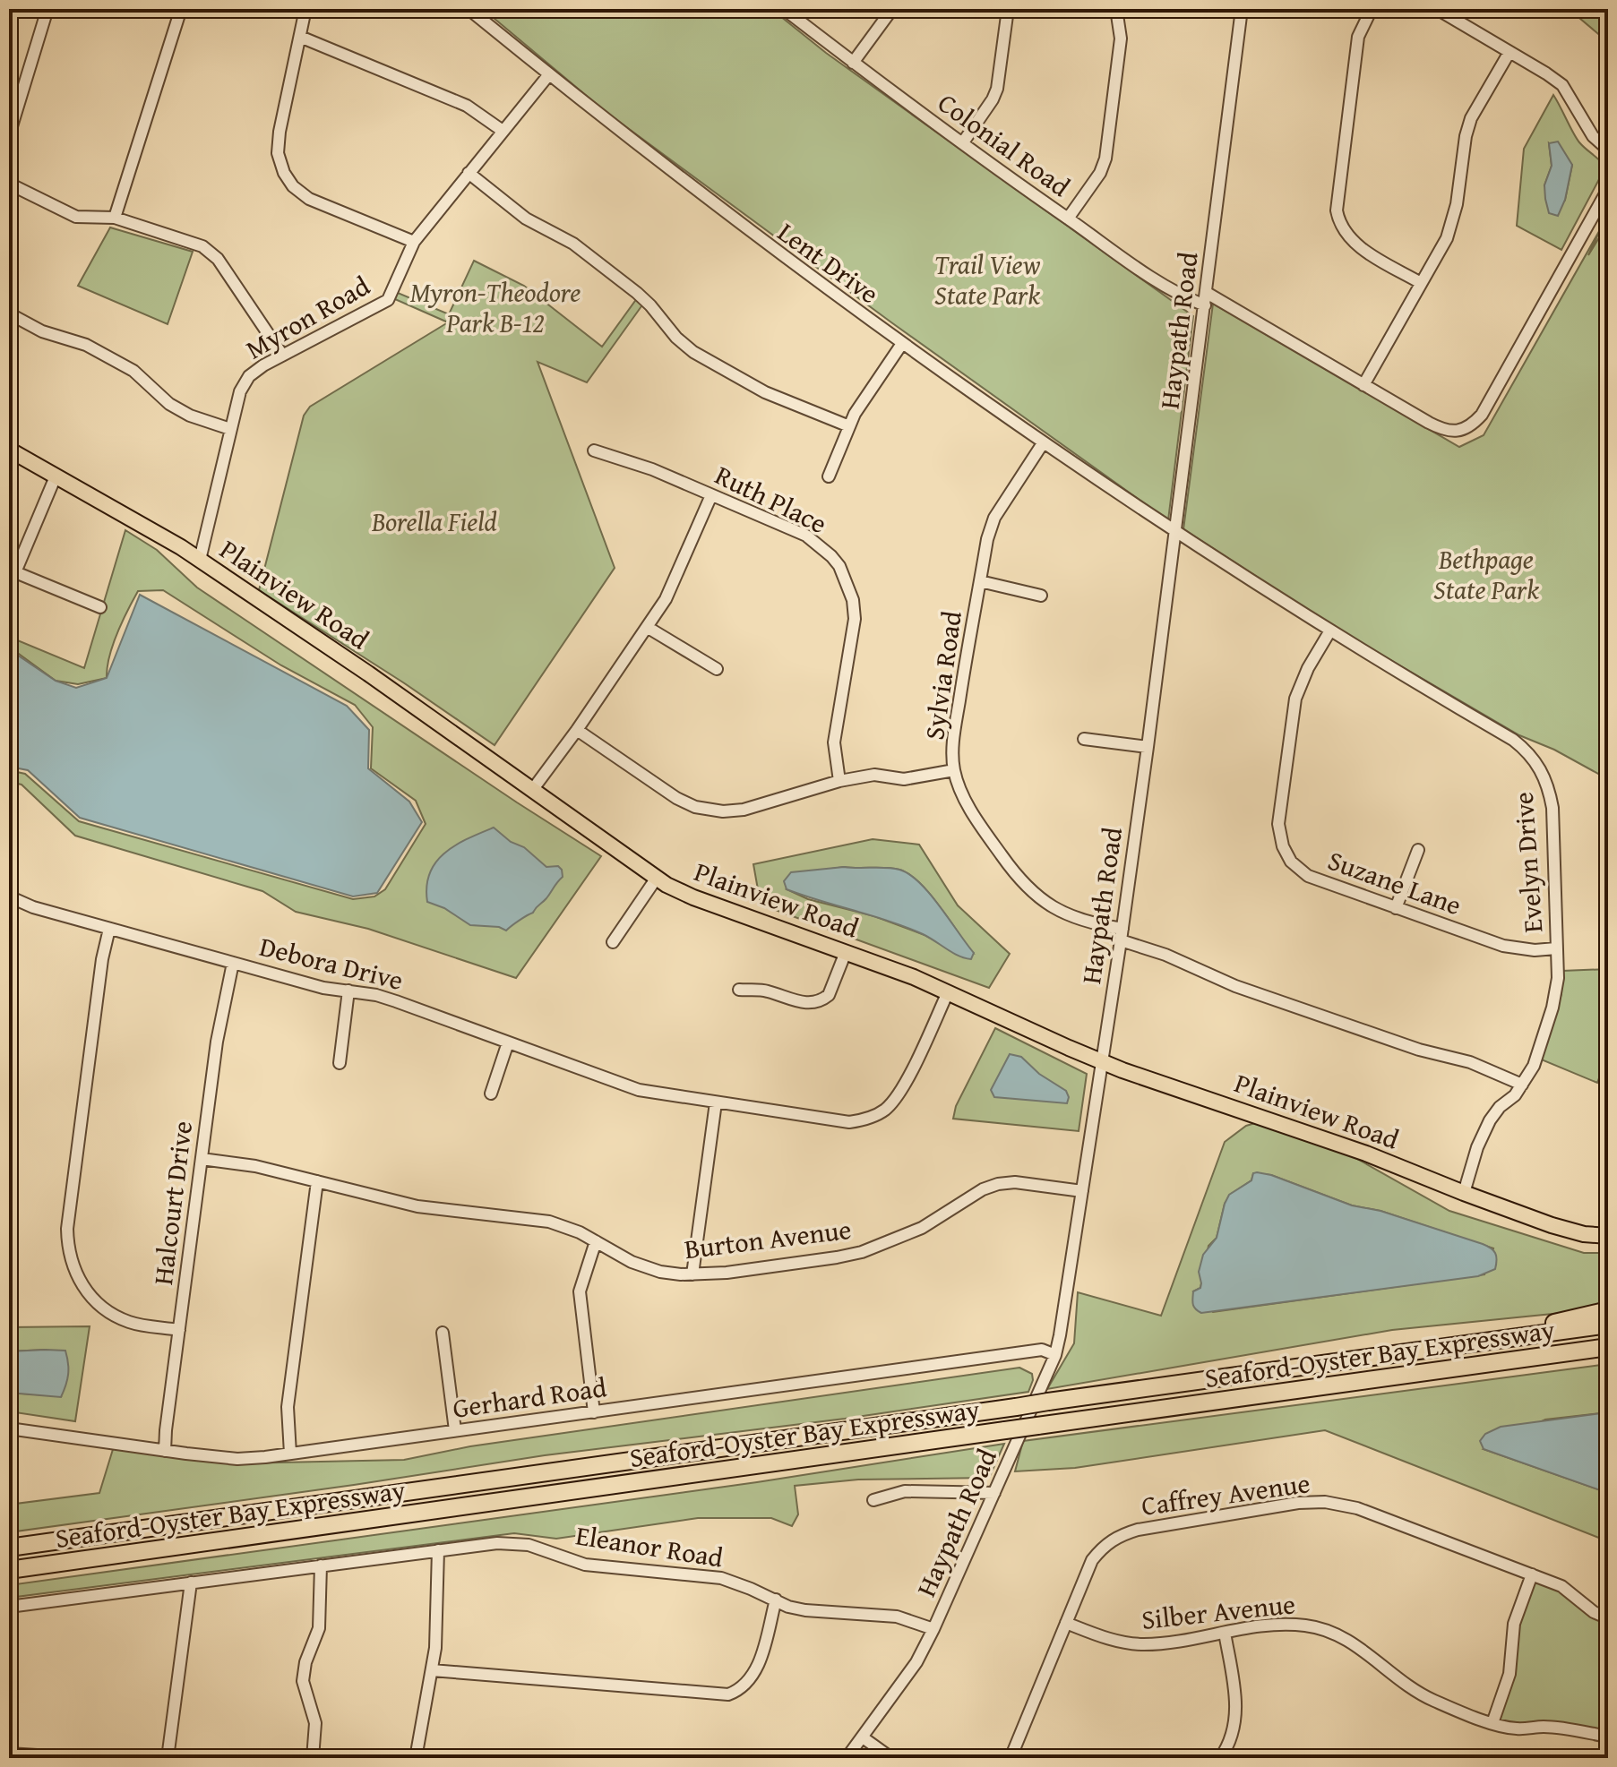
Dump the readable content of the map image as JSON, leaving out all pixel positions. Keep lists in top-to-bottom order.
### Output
{
  "streets": {
    "highway": ["Seaford-Oyster Bay Expressway"],
    "main road": ["Plainview Road"],
    "street": [
      "Colonial Road",
      "Lent Drive",
      "Myron Road",
      "Haypath Road",
      "Ruth Place",
      "Sylvia Road",
      "Evelyn Drive",
      "Suzane Lane",
      "Debora Drive",
      "Halcourt Drive",
      "Burton Avenue",
      "Gerhard Road",
      "Caffrey Avenue",
      "Eleanor Road",
      "Silber Avenue"
    ]
  },
  "crossings": [
    ["Colonial Road", "Haypath Road"],
    ["Lent Drive", "Myron Road"],
    ["Lent Drive", "Haypath Road"],
    ["Lent Drive", "Sylvia Road"],
    ["Lent Drive", "Evelyn Drive"],
    ["Myron Road", "Plainview Road"],
    ["Haypath Road", "Plainview Road"],
    ["Haypath Road", "Sylvia Road"],
    ["Haypath Road", "Evelyn Drive"],
    ["Haypath Road", "Burton Avenue"],
    ["Haypath Road", "Gerhard Road"],
    ["Haypath Road", "Eleanor Road"],
    ["Plainview Road", "Evelyn Drive"],
    ["Plainview Road", "Debora Drive"],
    ["Sylvia Road", "Evelyn Drive"],
    ["Evelyn Drive", "Suzane Lane"],
    ["Debora Drive", "Halcourt Drive"],
    ["Halcourt Drive", "Burton Avenue"],
    ["Halcourt Drive", "Gerhard Road"],
    ["Caffrey Avenue", "Silber Avenue"]
  ],
  "parks": [
    "Trail View State Park",
    "Myron-Theodore Park B-12",
    "Borella Field",
    "Bethpage State Park"
  ]
}
